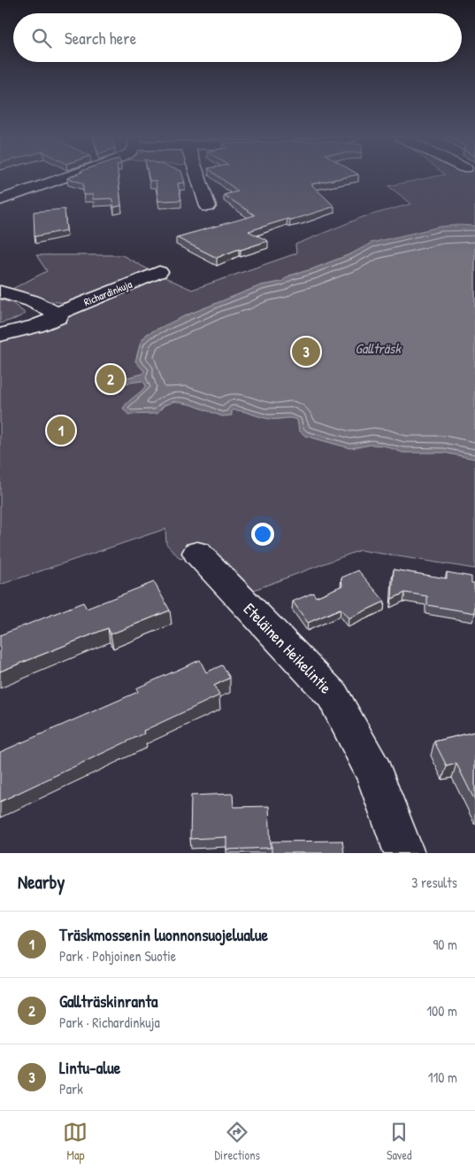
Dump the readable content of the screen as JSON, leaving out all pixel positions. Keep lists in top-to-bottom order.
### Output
{
  "streets": {
    "street": ["Richardinkuja", "Eteläinen Heikelintie"]
  },
  "water": ["Gallträsk"],
  "page": {
    "search": "Search here",
    "pins": ["3", "2", "1"],
    "heading": ["Nearby", "3 results"],
    "list": [
      {
        "mark": "1",
        "name": "Träskmossenin luonnonsuojelualue",
        "note": "Park · Pohjoinen Suotie",
        "value": "90 m"
      },
      {
        "mark": "2",
        "name": "Gallträskinranta",
        "note": "Park · Richardinkuja",
        "value": "100 m"
      },
      {
        "mark": "3",
        "name": "Lintu-alue",
        "note": "Park",
        "value": "110 m"
      }
    ],
    "nav": ["Map", "Directions", "Saved"]
  }
}
